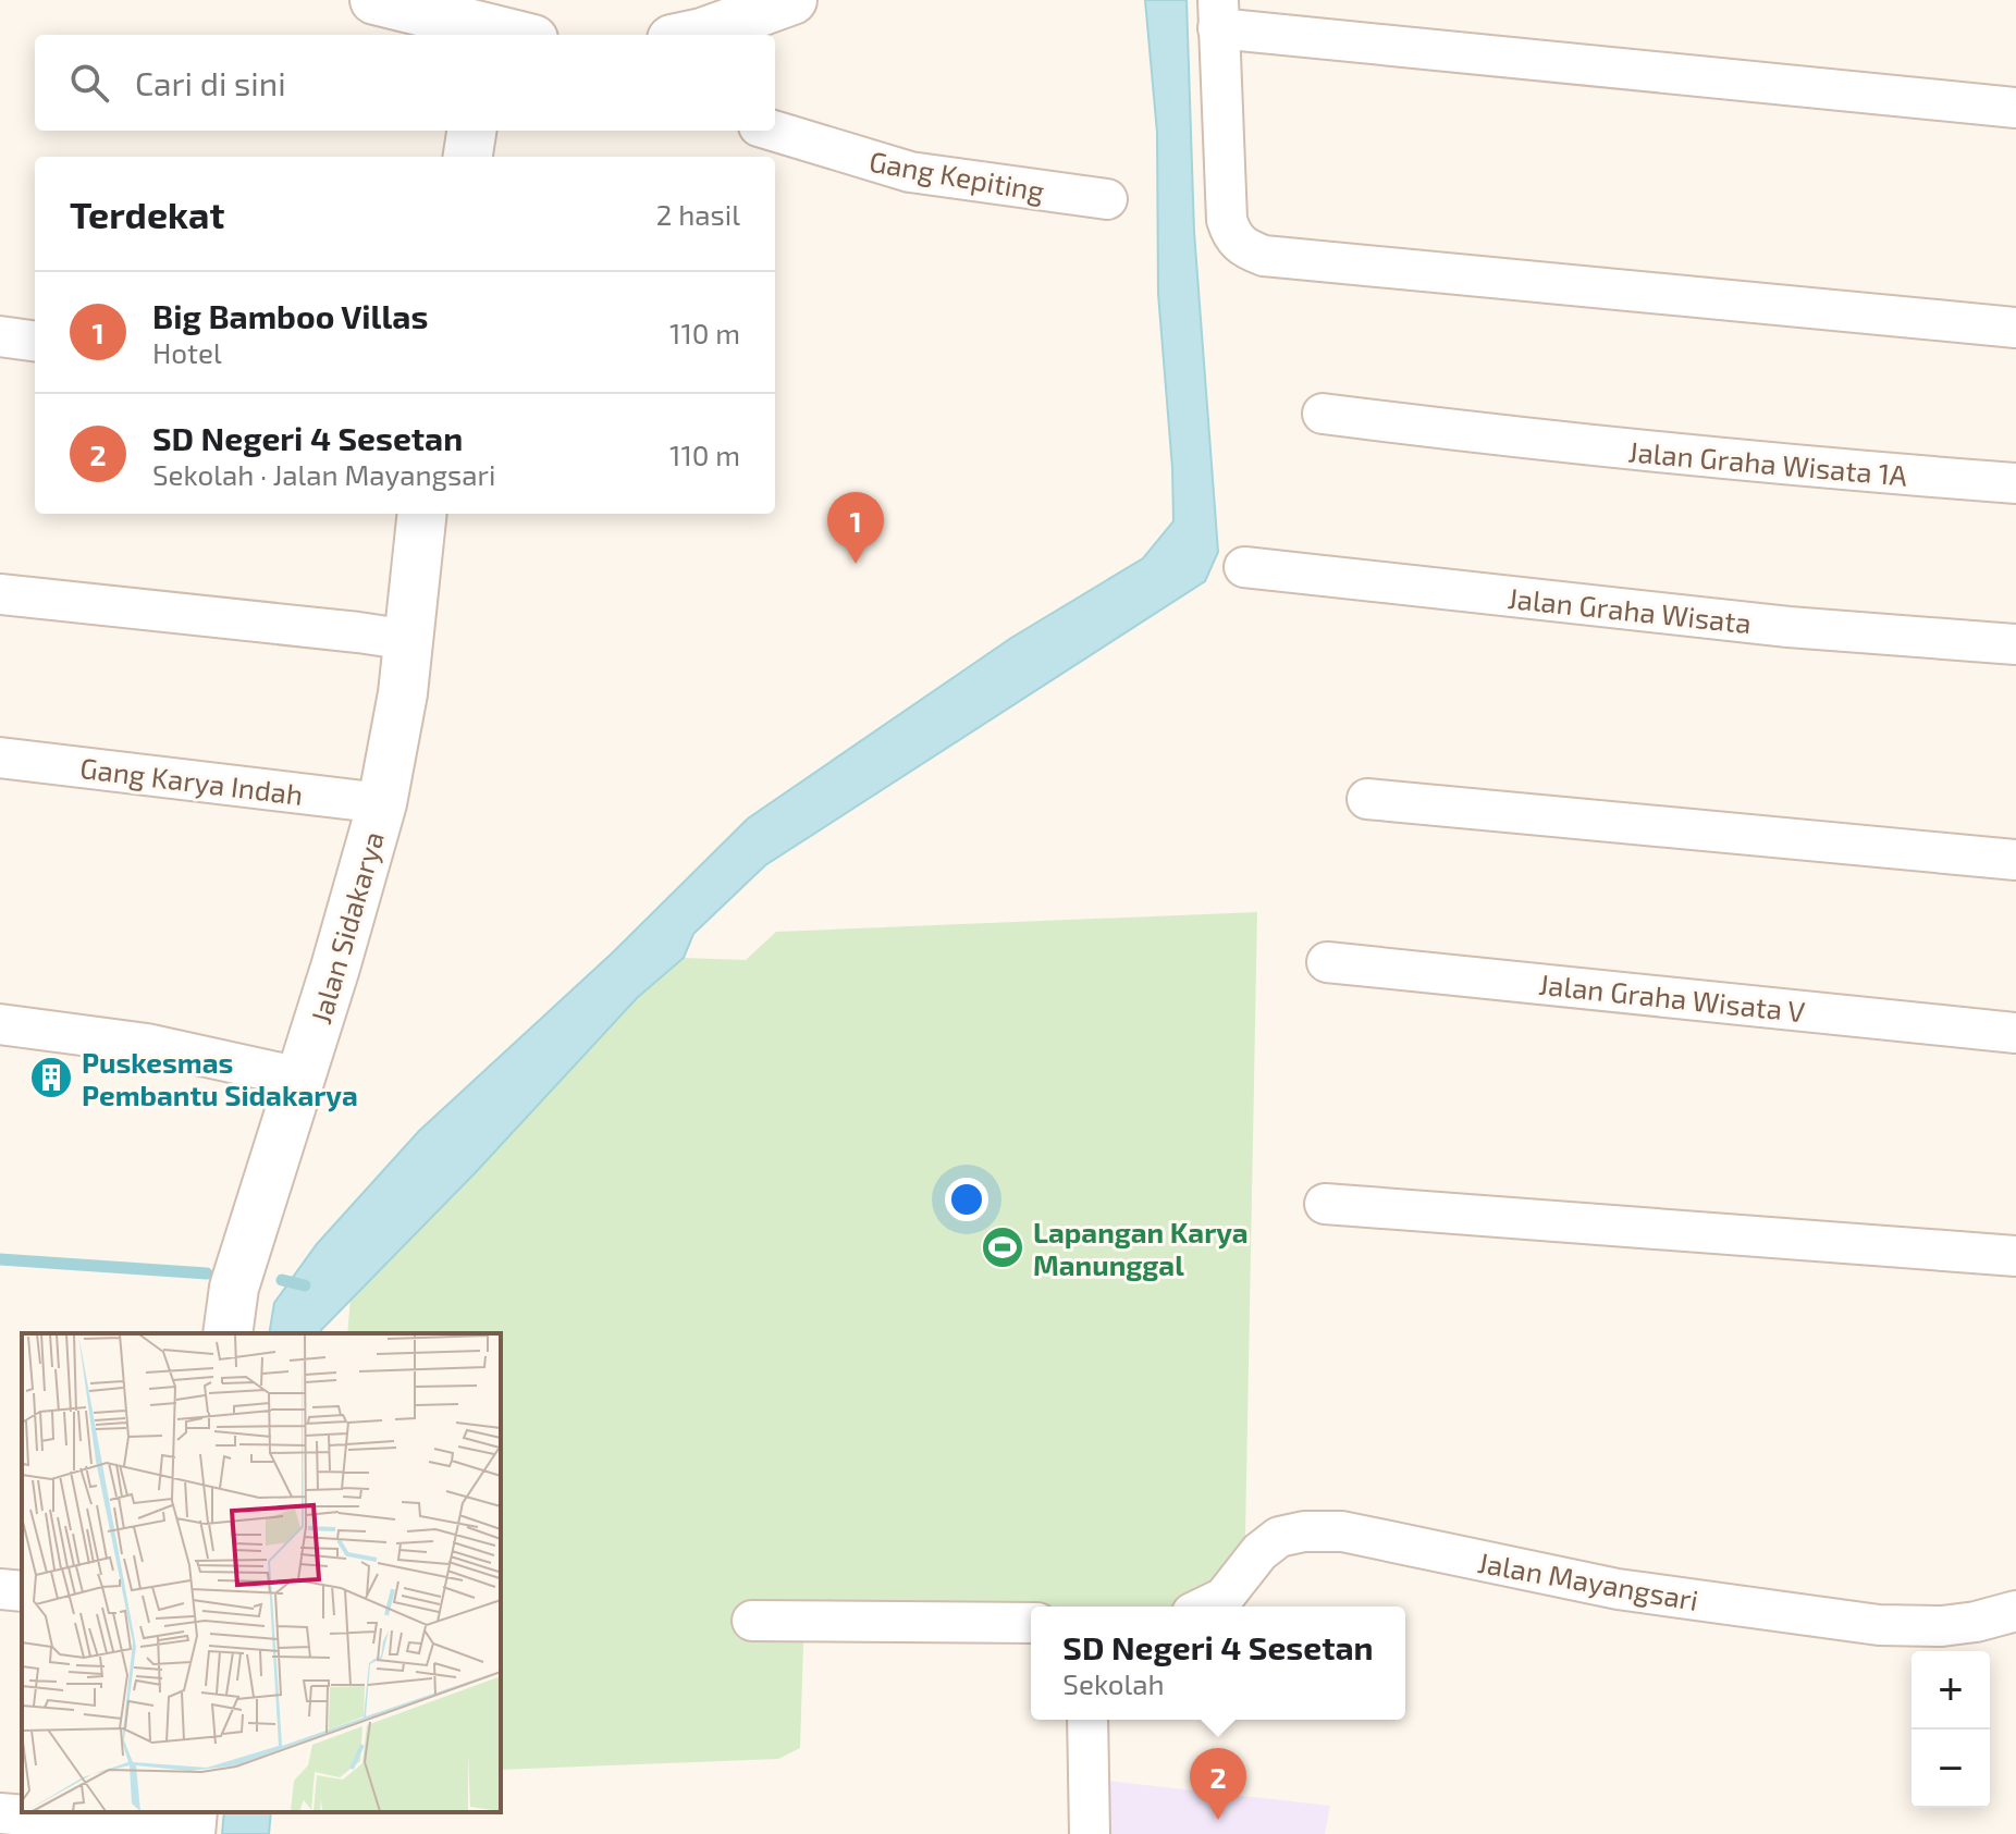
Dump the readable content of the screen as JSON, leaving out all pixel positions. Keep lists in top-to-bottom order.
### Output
{
  "streets": {
    "street": [
      "Gang Kepiting",
      "Jalan Graha Wisata 1A",
      "Jalan Graha Wisata",
      "Gang Karya Indah",
      "Jalan Sidakarya",
      "Jalan Graha Wisata V",
      "Jalan Mayangsari"
    ]
  },
  "crossings": [
    ["Gang Karya Indah", "Jalan Sidakarya"]
  ],
  "places": {
    "building": ["Puskesmas Pembantu Sidakarya"],
    "sports": ["Lapangan Karya Manunggal"]
  },
  "page": {
    "search": "Cari di sini",
    "heading": ["Terdekat", "2 hasil"],
    "list": [
      {
        "mark": "1",
        "name": "Big Bamboo Villas",
        "note": "Hotel",
        "value": "110 m"
      },
      {
        "mark": "2",
        "name": "SD Negeri 4 Sesetan",
        "note": "Sekolah · Jalan Mayangsari",
        "value": "110 m"
      }
    ],
    "pins": ["1", "2"],
    "popup": ["SD Negeri 4 Sesetan", "Sekolah"],
    "map_buttons": ["+", "−"]
  }
}
